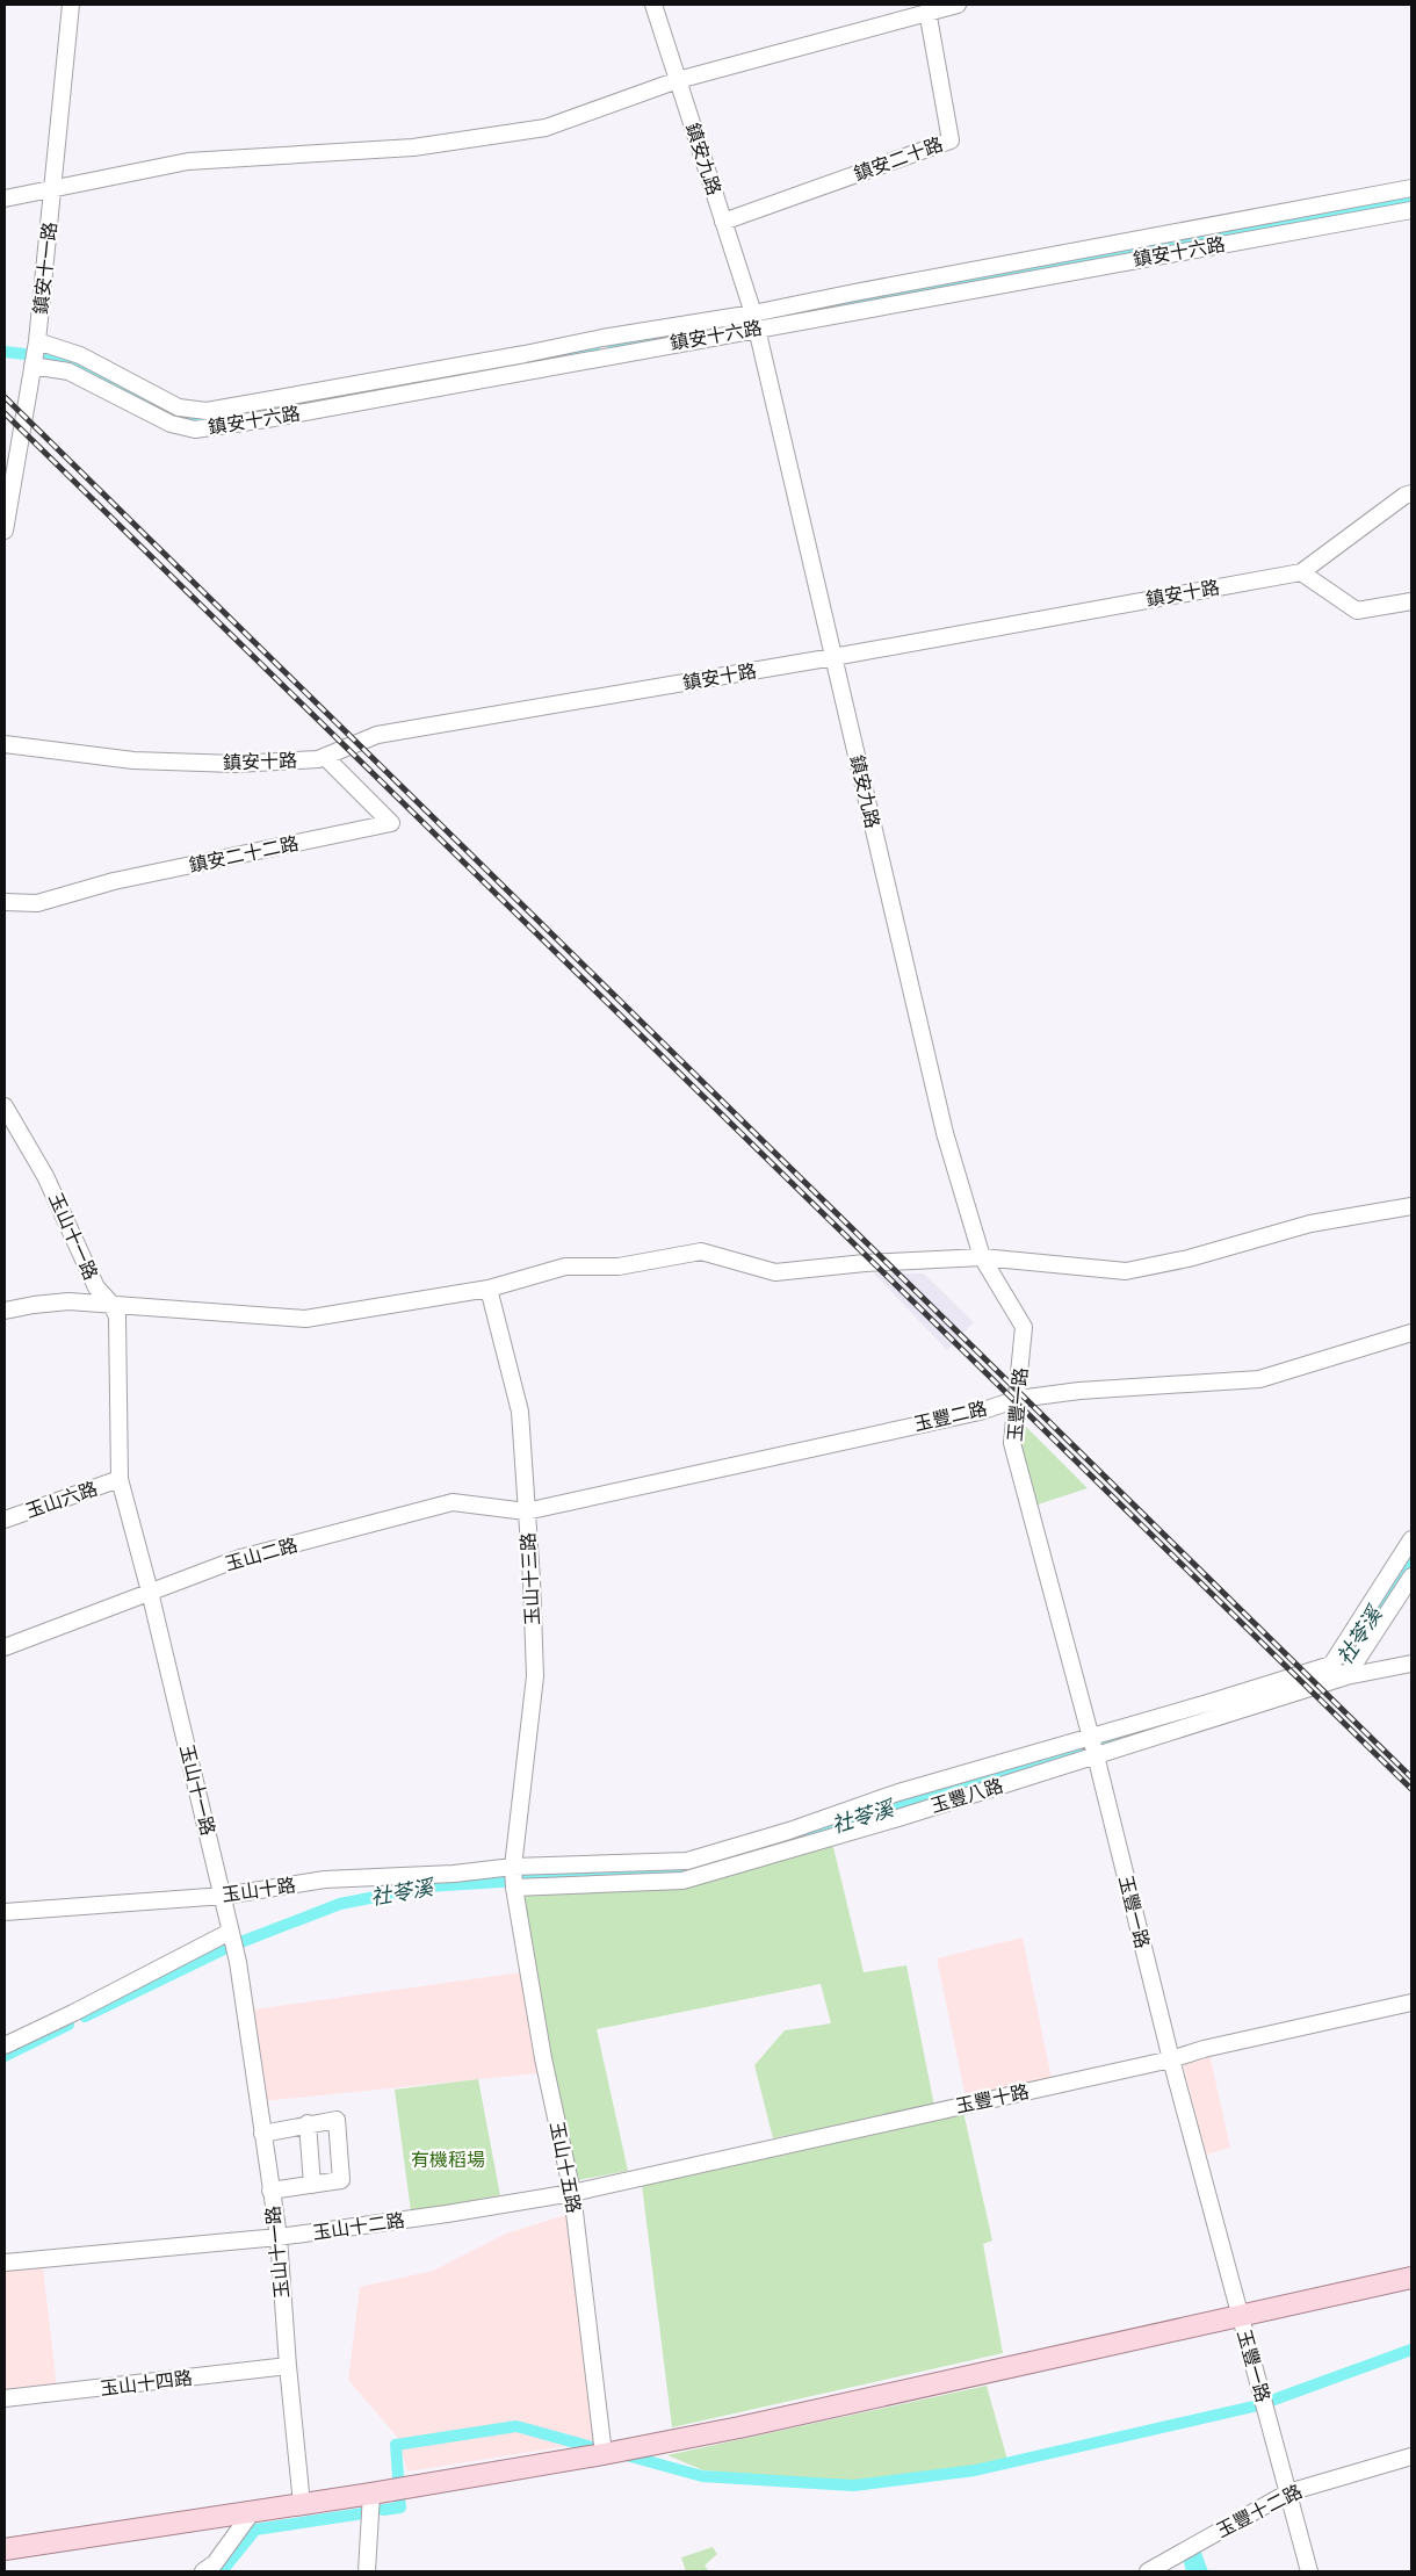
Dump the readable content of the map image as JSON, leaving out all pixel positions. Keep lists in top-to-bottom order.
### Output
{
  "streets": {
    "street": [
      "鎮安九路",
      "鎮安二十路",
      "鎮安十六路",
      "鎮安十一路",
      "鎮安十路",
      "鎮安二十二路",
      "玉山十一路",
      "玉豐一路",
      "玉豐二路",
      "玉山六路",
      "玉山二路",
      "玉山十三路",
      "玉豐八路",
      "玉山十路",
      "玉豐十路",
      "玉山十五路",
      "玉山十二路",
      "玉山十四路",
      "玉豐十二路"
    ]
  },
  "crossings": [
    ["鎮安九路", "鎮安二十路"],
    ["鎮安九路", "鎮安十六路"],
    ["鎮安九路", "鎮安十路"],
    ["鎮安九路", "玉豐一路"],
    ["鎮安十六路", "鎮安十一路"],
    ["鎮安十路", "鎮安二十二路"],
    ["玉山十一路", "玉山六路"],
    ["玉山十一路", "玉山二路"],
    ["玉山十一路", "玉山十路"],
    ["玉山十一路", "玉山十二路"],
    ["玉山十一路", "玉山十四路"],
    ["玉豐一路", "玉豐二路"],
    ["玉豐一路", "玉豐八路"],
    ["玉豐一路", "玉豐十路"],
    ["玉豐一路", "玉豐十二路"],
    ["玉豐二路", "玉山二路"],
    ["玉豐二路", "玉山十三路"],
    ["玉山二路", "玉山十三路"],
    ["玉山十三路", "玉豐八路"],
    ["玉山十三路", "玉山十路"],
    ["玉山十三路", "玉山十五路"],
    ["玉豐八路", "玉山十路"],
    ["玉豐八路", "玉山十五路"],
    ["玉山十路", "玉山十五路"],
    ["玉豐十路", "玉山十五路"],
    ["玉豐十路", "玉山十二路"],
    ["玉山十五路", "玉山十二路"]
  ],
  "water": ["社苓溪"],
  "parks": ["有機稻場"]
}
